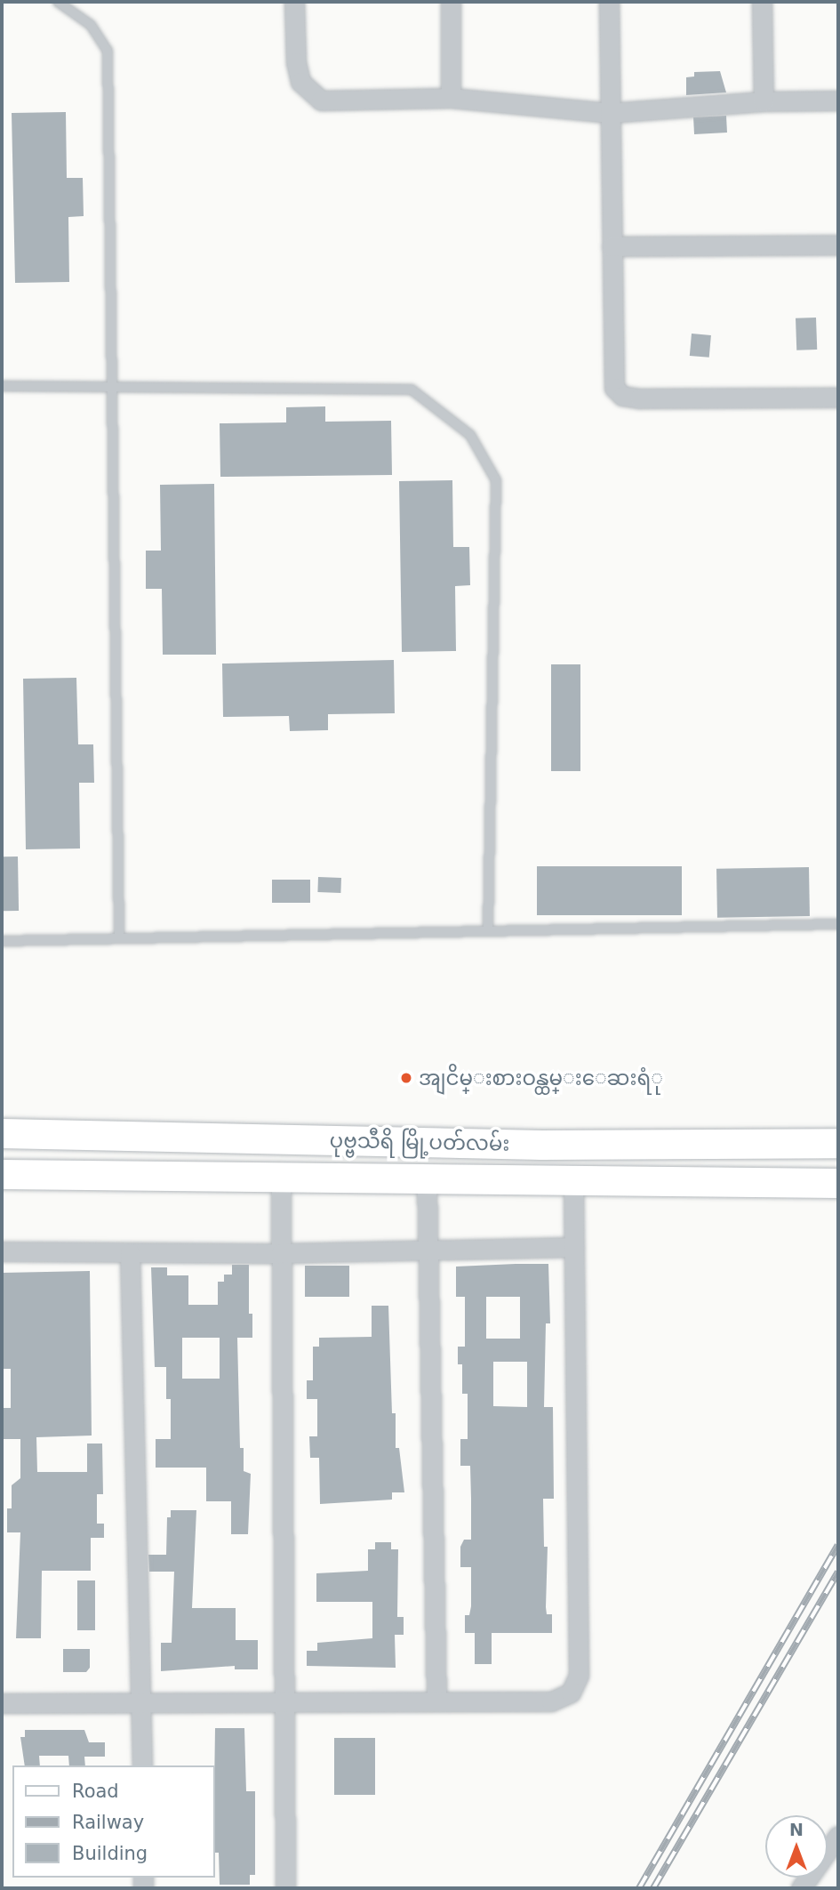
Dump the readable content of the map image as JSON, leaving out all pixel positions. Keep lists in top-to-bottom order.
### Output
{
  "streets": {
    "main road": ["ပုဗ္ဗသီရိ မြို့ပတ်လမ်း"]
  },
  "places": ["အျငိမ္းစားဝန္ထမ္းေဆးရံု"],
  "legend": ["Road", "Railway", "Building"],
  "north": "top"
}
